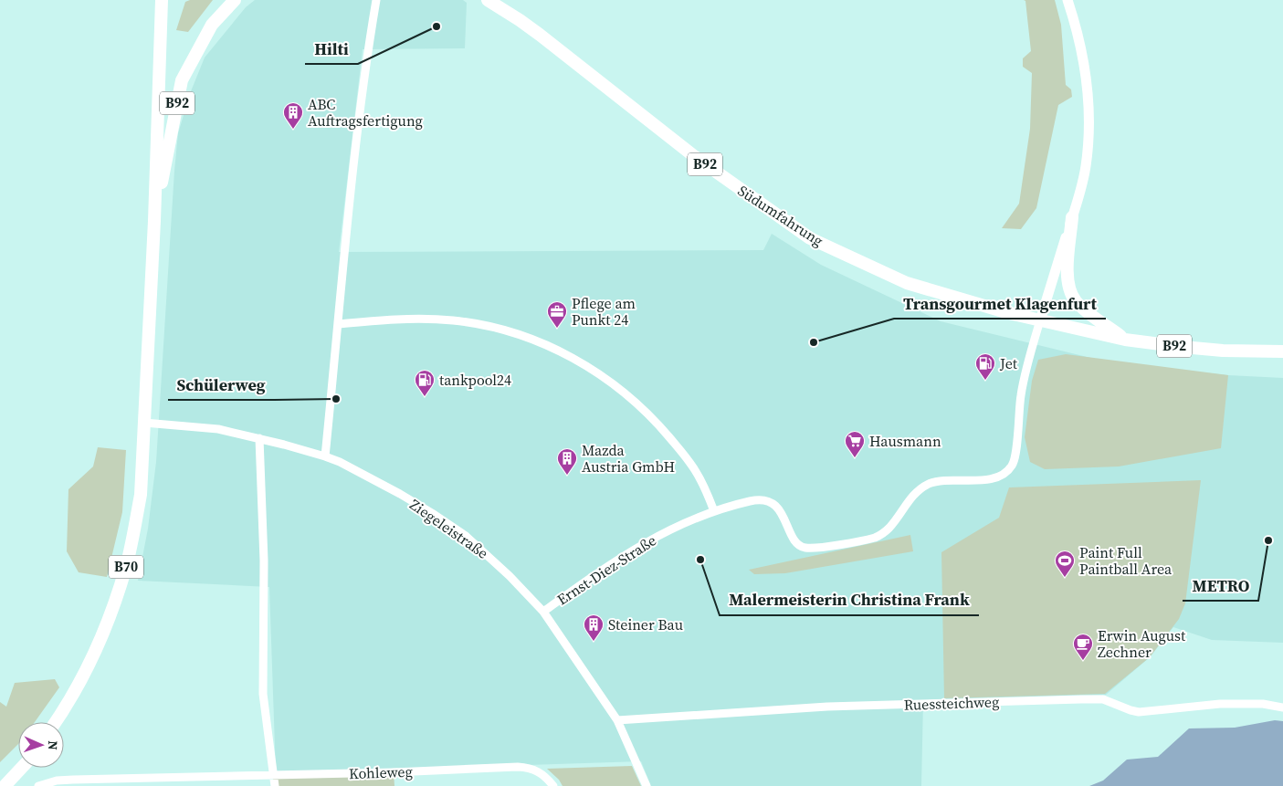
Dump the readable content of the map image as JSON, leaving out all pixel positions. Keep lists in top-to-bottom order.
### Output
{
  "streets": {
    "main road": ["B92", "Südumfahrung", "B70"],
    "street": [
      "Ziegeleistraße",
      "Ernst-Diez-Straße",
      "Ruessteichweg",
      "Kohleweg"
    ]
  },
  "crossings": [
    ["B92", "Südumfahrung"],
    ["B92", "B70"],
    ["B92", "Ernst-Diez-Straße"],
    ["Südumfahrung", "Ernst-Diez-Straße"],
    ["Ziegeleistraße", "B70"],
    ["Ziegeleistraße", "Ernst-Diez-Straße"],
    ["Ziegeleistraße", "Ruessteichweg"]
  ],
  "places": {
    "other": [
      "Hilti",
      "Transgourmet Klagenfurt",
      "Schülerweg",
      "METRO",
      "Malermeisterin Christina Frank"
    ],
    "building": ["ABC Auftragsfertigung", "Mazda Austria GmbH", "Steiner Bau"],
    "office": ["Pflege am Punkt 24"],
    "fuel station": ["Jet", "tankpool24"],
    "supermarket": ["Hausmann"],
    "sports": ["Paint Full Paintball Area"],
    "cafe": ["Erwin August Zechner"]
  },
  "north": "right"
}
